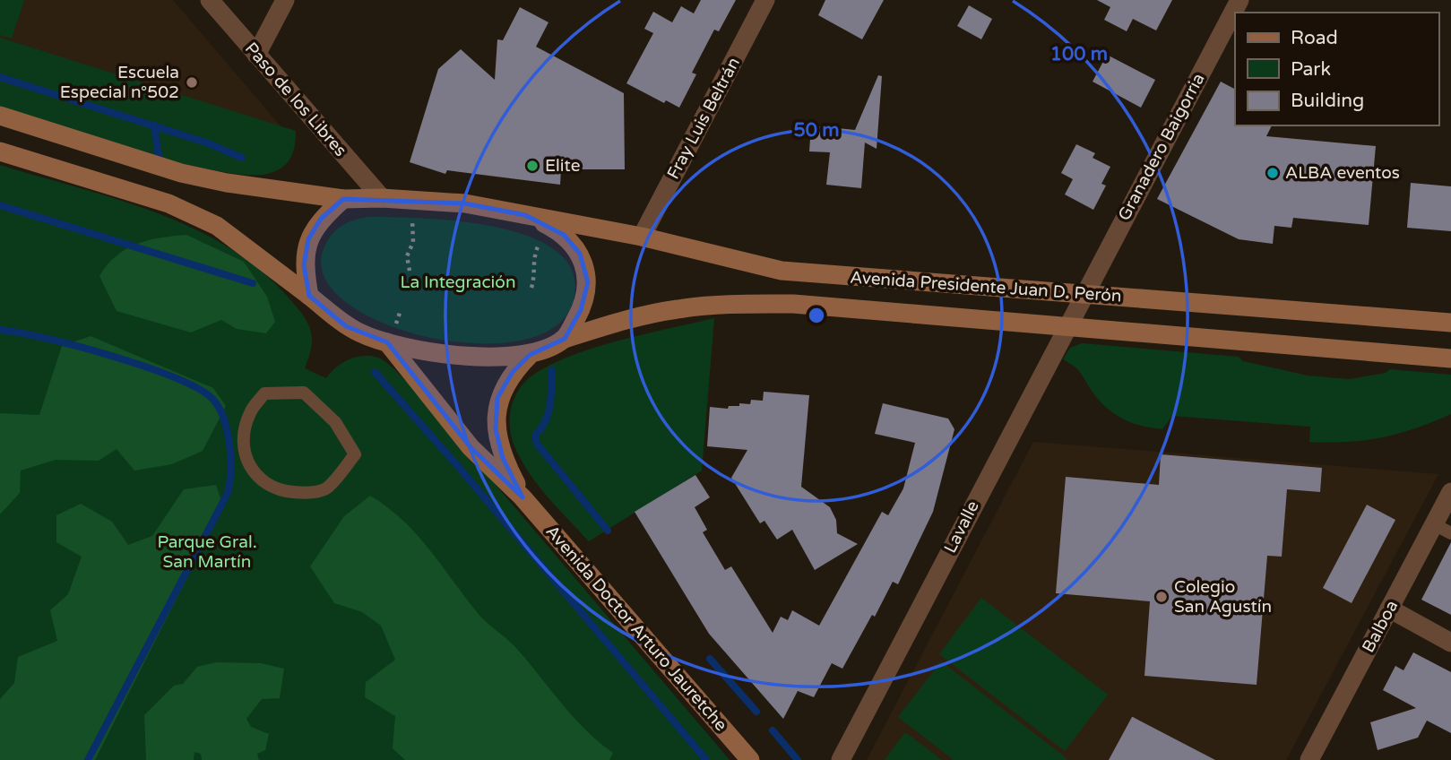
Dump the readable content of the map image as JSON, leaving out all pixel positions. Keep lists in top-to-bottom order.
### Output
{
  "streets": {
    "main road": ["Avenida Presidente Juan D. Perón", "Avenida Doctor Arturo Jauretche"],
    "street": [
      "Paso de los Libres",
      "Fray Luis Beltrán",
      "Granadero Baigorria",
      "Lavalle",
      "Balboa"
    ]
  },
  "crossings": [
    ["Paso de los Libres", "Avenida Presidente Juan D. Perón"],
    ["Fray Luis Beltrán", "Avenida Presidente Juan D. Perón"],
    ["Granadero Baigorria", "Avenida Presidente Juan D. Perón"],
    ["Granadero Baigorria", "Lavalle"],
    ["Avenida Presidente Juan D. Perón", "Lavalle"],
    ["Avenida Presidente Juan D. Perón", "Avenida Doctor Arturo Jauretche"]
  ],
  "parks": ["La Integración", "Parque Gral. San Martín"],
  "places": [
    "Escuela Especial n°502",
    "Elite",
    "ALBA eventos",
    "Colegio San Agustín"
  ],
  "legend": ["Road", "Park", "Building"],
  "rings": ["100 m", "50 m"]
}
